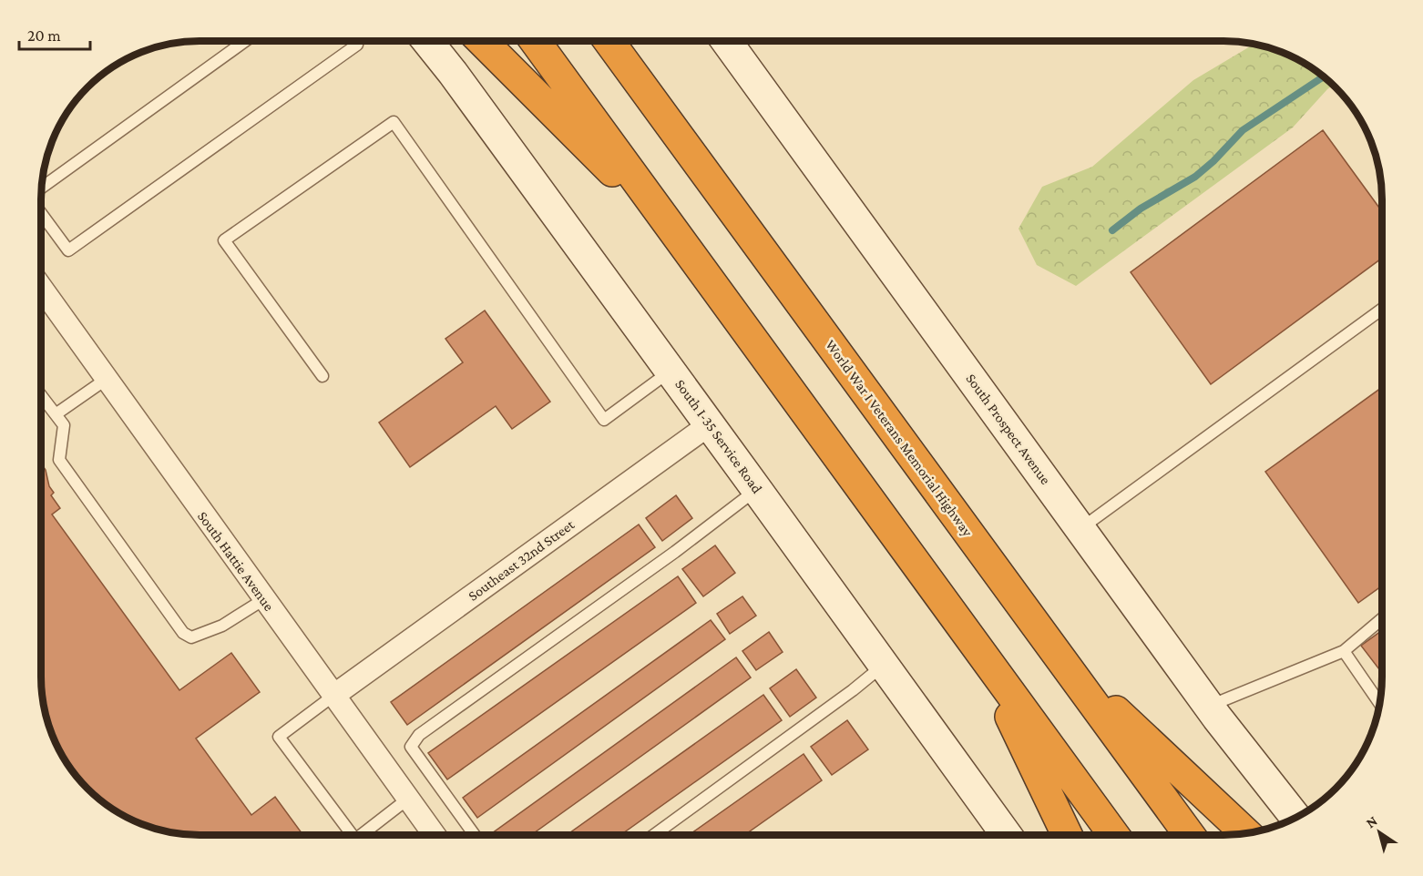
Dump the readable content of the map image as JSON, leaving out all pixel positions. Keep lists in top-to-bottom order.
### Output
{
  "streets": {
    "highway": ["World War I Veterans Memorial Highway"],
    "main road": ["South Prospect Avenue", "South I-35 Service Road"],
    "street": ["Southeast 32nd Street", "South Hattie Avenue"]
  },
  "crossings": [
    ["South I-35 Service Road", "Southeast 32nd Street"],
    ["Southeast 32nd Street", "South Hattie Avenue"]
  ],
  "scale_bar": "20 m",
  "north": "top left"
}
